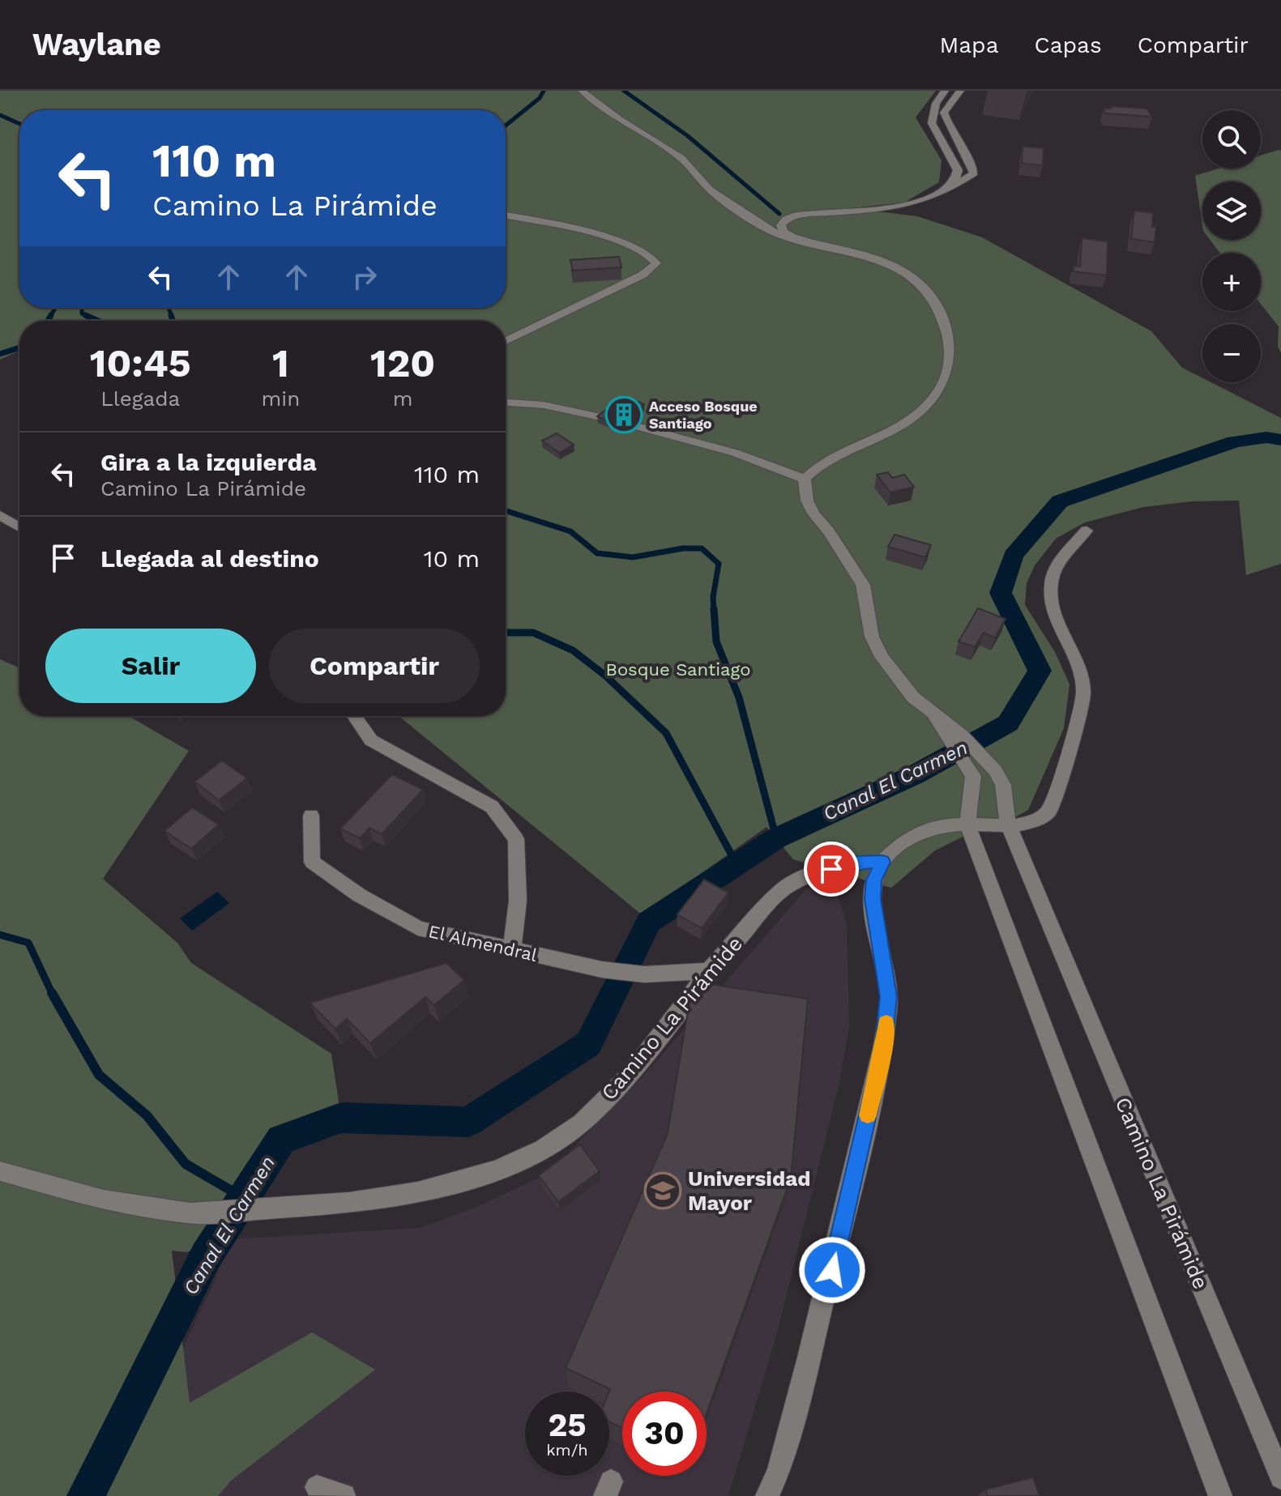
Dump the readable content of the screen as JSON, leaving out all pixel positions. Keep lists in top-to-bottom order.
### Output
{
  "streets": {
    "street": ["El Almendral", "Camino La Pirámide"]
  },
  "crossings": [
    ["El Almendral", "Camino La Pirámide"]
  ],
  "water": ["Canal El Carmen"],
  "parks": ["Bosque Santiago"],
  "places": {
    "building": ["Acceso Bosque Santiago"],
    "school or university": ["Universidad Mayor"]
  },
  "page": {
    "header": "Waylane",
    "nav": ["Mapa", "Capas", "Compartir"],
    "map_buttons": ["+", "−"],
    "turn": ["110 m", "Camino La Pirámide"],
    "eta": [
      "10:45",
      "Llegada",
      "1",
      "min",
      "120",
      "m"
    ],
    "list": [
      {
        "name": "Gira a la izquierda",
        "note": "Camino La Pirámide",
        "value": "110 m"
      },
      {
        "name": "Llegada al destino",
        "value": "10 m"
      }
    ],
    "buttons": ["Salir", "Compartir"],
    "speed": "25 km/h",
    "limit": "30"
  }
}
